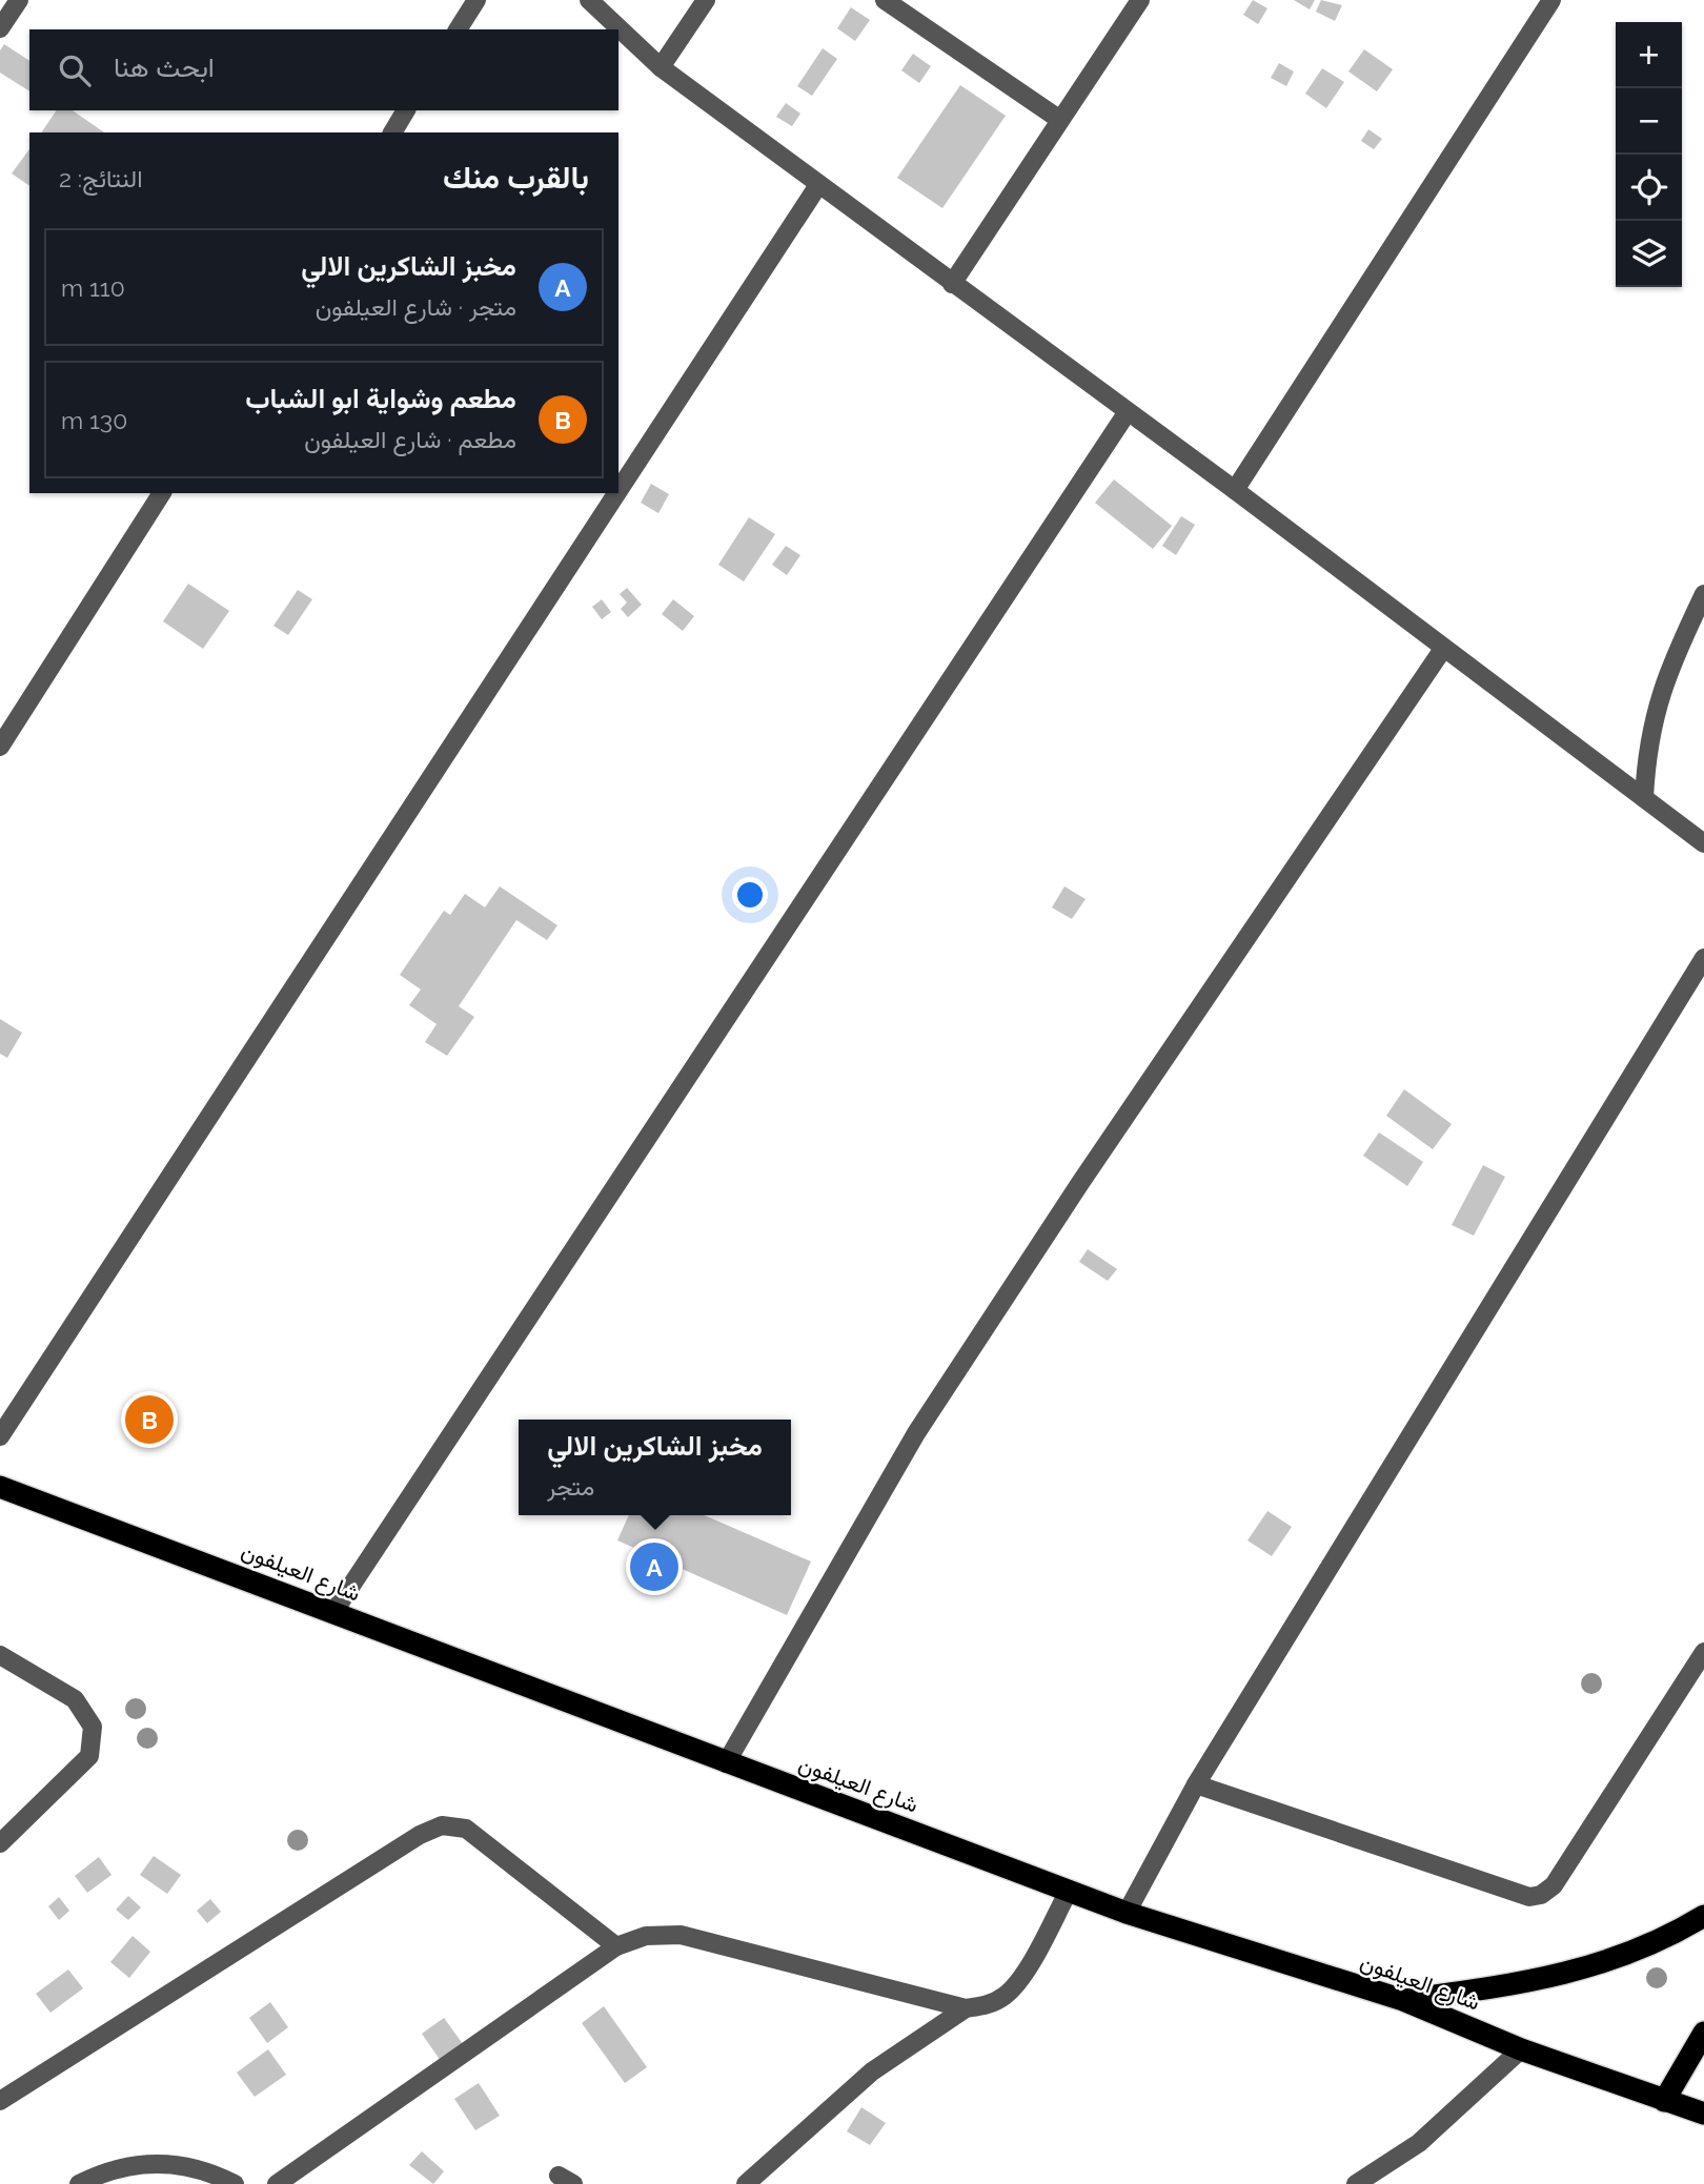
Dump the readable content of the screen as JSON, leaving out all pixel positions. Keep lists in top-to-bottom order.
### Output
{
  "streets": {
    "highway": ["شارع العيلفون"]
  },
  "page": {
    "map_buttons": ["+", "−"],
    "search": "ابحث هنا",
    "heading": ["بالقرب منك", "النتائج: 2"],
    "list": [
      {
        "mark": "A",
        "name": "مخبز الشاكرين الالي",
        "note": "متجر · شارع العيلفون",
        "value": "110 m"
      },
      {
        "mark": "B",
        "name": "مطعم وشواية ابو الشباب",
        "note": "مطعم · شارع العيلفون",
        "value": "130 m"
      }
    ],
    "pins": ["B", "A"],
    "popup": ["مخبز الشاكرين الالي", "متجر"]
  }
}
